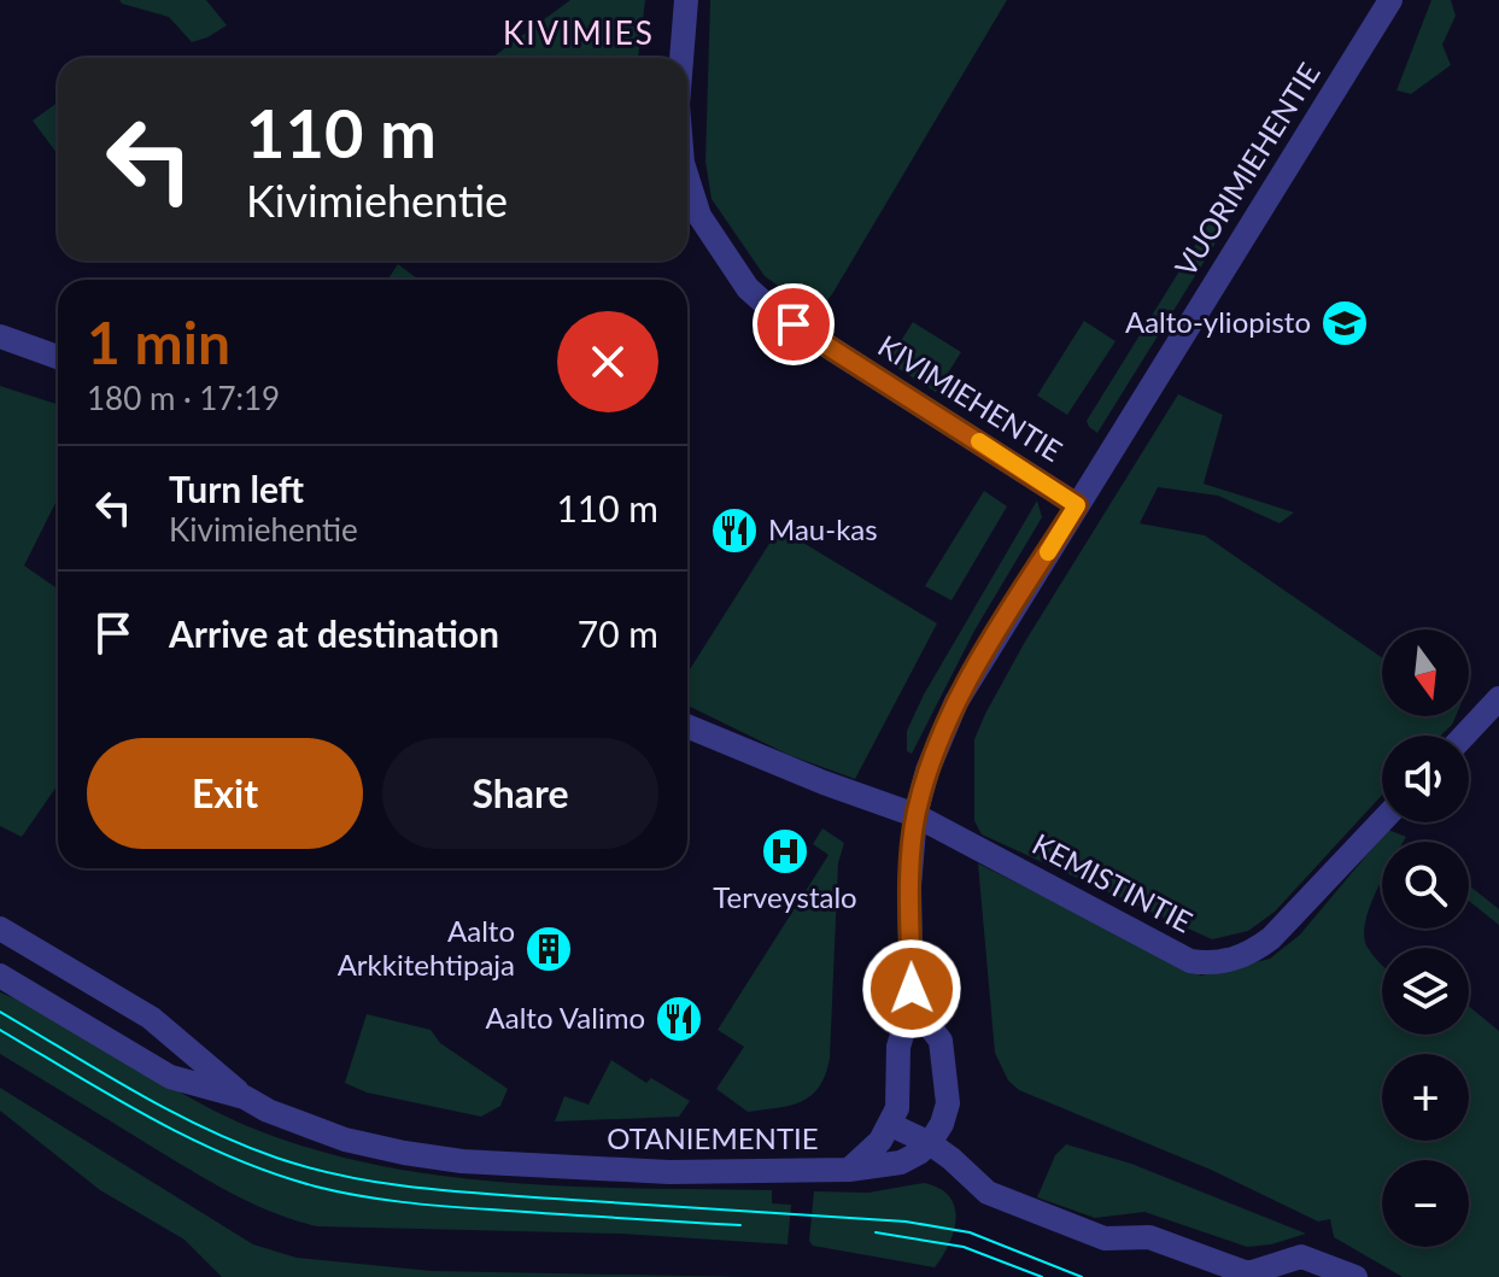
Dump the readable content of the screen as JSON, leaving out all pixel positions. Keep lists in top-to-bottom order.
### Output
{
  "streets": {
    "street": [
      "VUORIMIEHENTIE",
      "KIVIMIEHENTIE",
      "KEMISTINTIE",
      "OTANIEMENTIE"
    ]
  },
  "crossings": [
    ["VUORIMIEHENTIE", "KIVIMIEHENTIE"],
    ["VUORIMIEHENTIE", "KEMISTINTIE"],
    ["VUORIMIEHENTIE", "OTANIEMENTIE"]
  ],
  "districts": ["KIVIMIES"],
  "places": {
    "school or university": ["Aalto-yliopisto"],
    "restaurant": ["Mau-kas", "Aalto Valimo"],
    "hospital": ["Terveystalo"],
    "building": ["Aalto Arkkitehtipaja"]
  },
  "north": "bottom",
  "page": {
    "turn": ["110 m", "Kivimiehentie"],
    "heading": ["1 min", "180 m · 17:19"],
    "list": [
      {
        "name": "Turn left",
        "note": "Kivimiehentie",
        "value": "110 m"
      },
      {
        "name": "Arrive at destination",
        "value": "70 m"
      }
    ],
    "map_buttons": ["+", "−"],
    "buttons": ["Exit", "Share"]
  }
}
